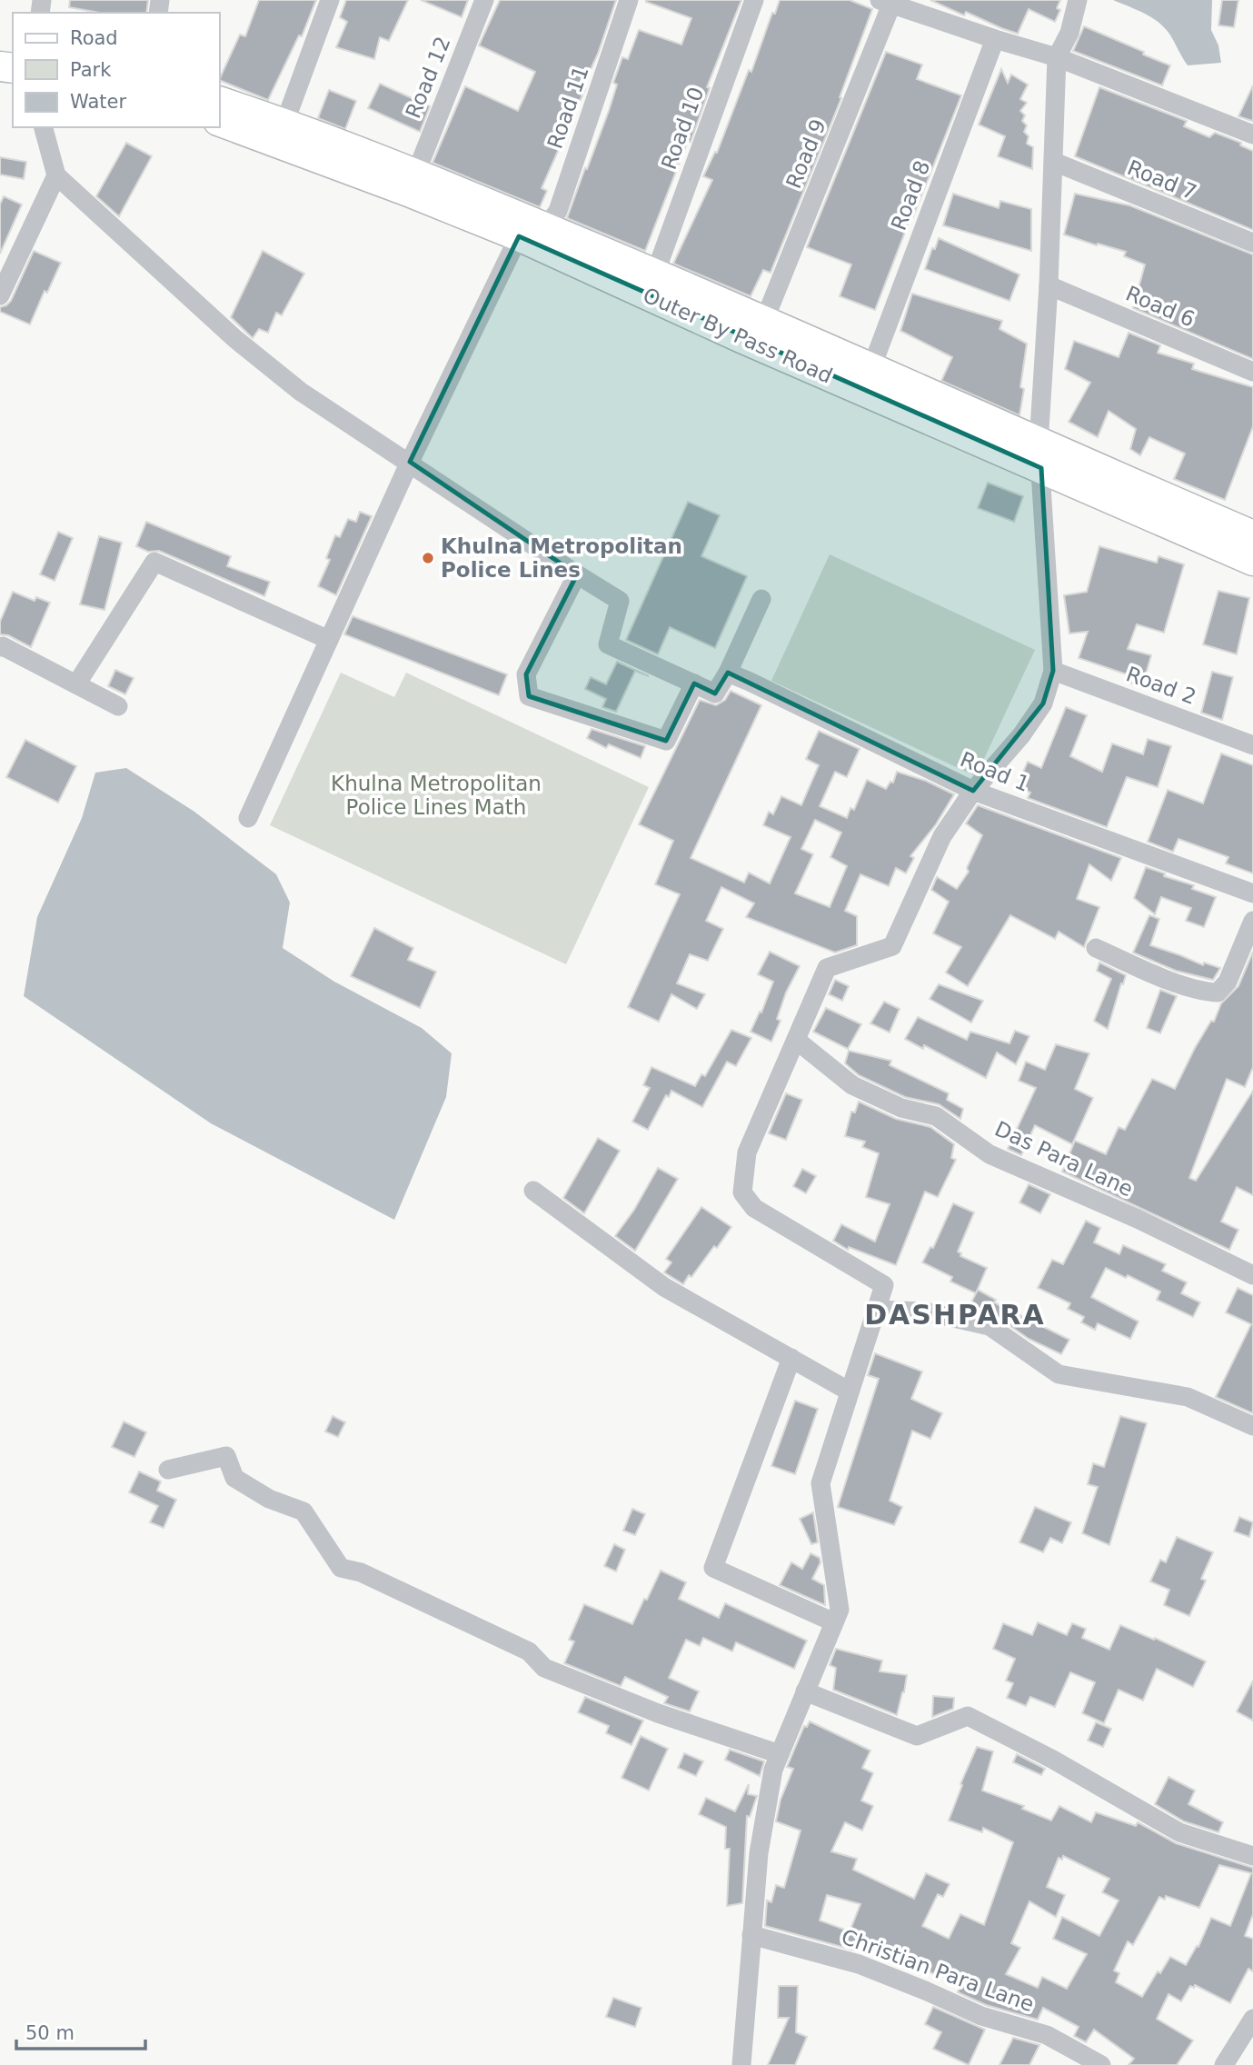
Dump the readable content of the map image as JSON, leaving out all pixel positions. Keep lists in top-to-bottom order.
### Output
{
  "streets": {
    "main road": ["Outer By Pass Road"],
    "street": [
      "Road 12",
      "Road 11",
      "Road 10",
      "Road 9",
      "Road 7",
      "Road 8",
      "Road 6",
      "Road 2",
      "Road 1",
      "Das Para Lane",
      "Christian Para Lane"
    ]
  },
  "crossings": [
    ["Road 12", "Outer By Pass Road"],
    ["Road 11", "Outer By Pass Road"],
    ["Road 10", "Outer By Pass Road"],
    ["Road 9", "Outer By Pass Road"],
    ["Road 8", "Outer By Pass Road"]
  ],
  "districts": ["DASHPARA"],
  "parks": ["Khulna Metropolitan Police Lines Math"],
  "places": ["Khulna Metropolitan Police Lines"],
  "legend": ["Road", "Park", "Water"],
  "scale_bar": "50 m"
}
